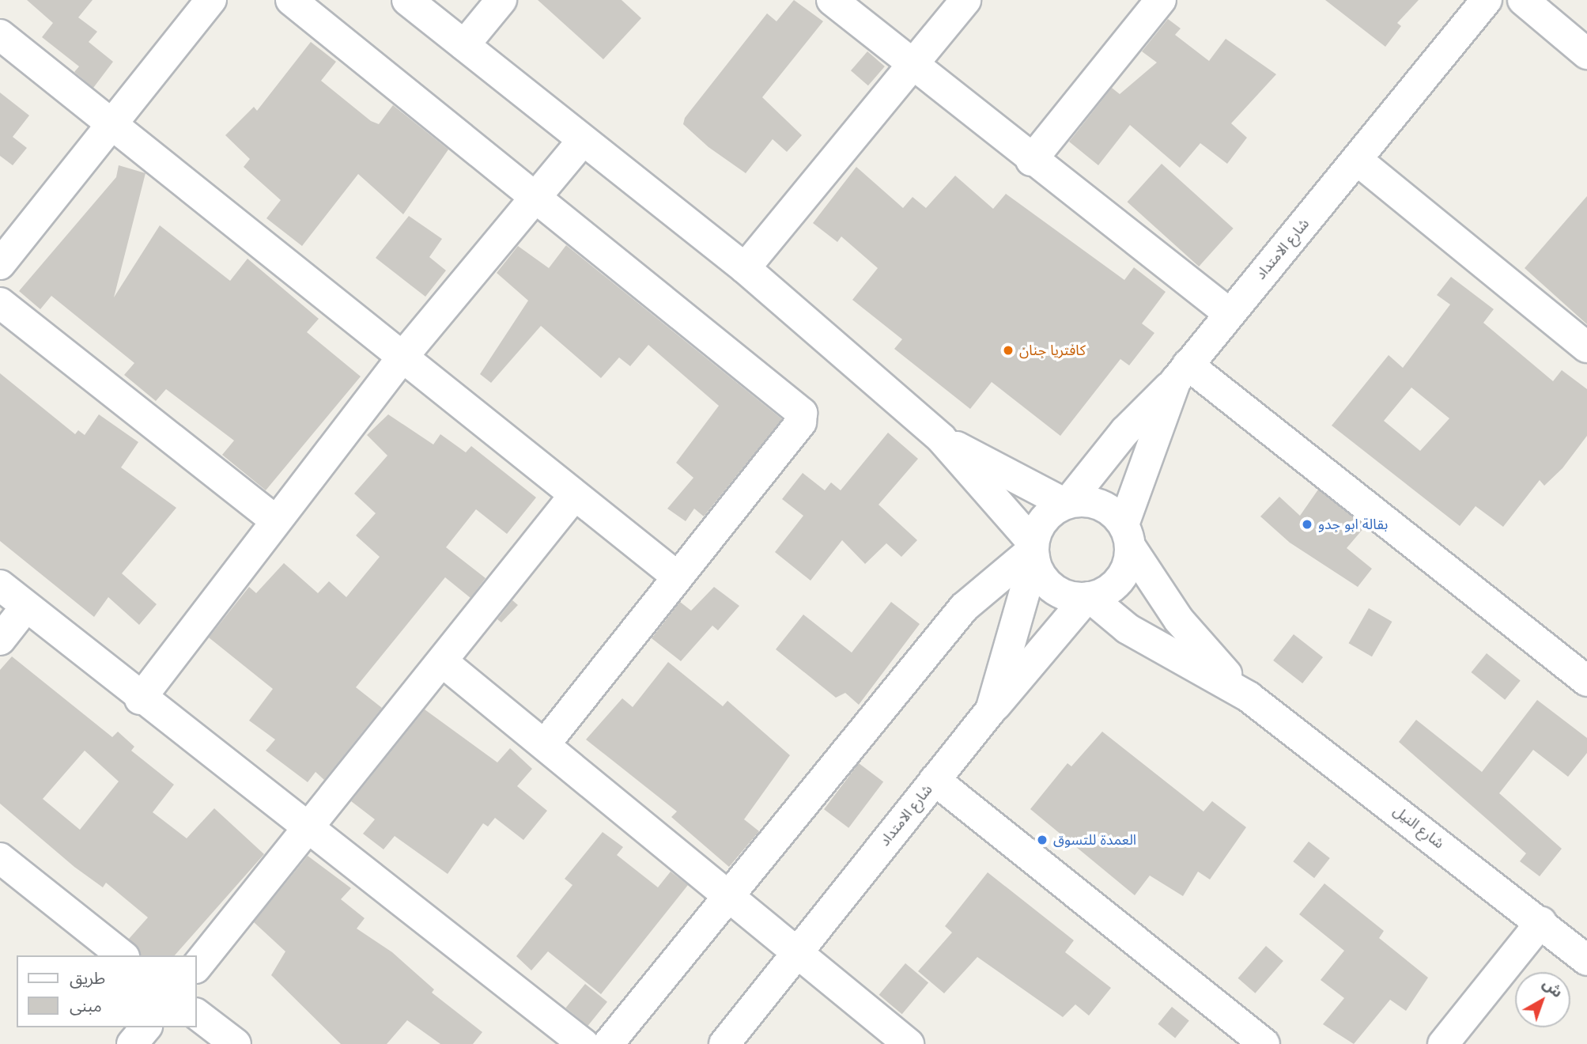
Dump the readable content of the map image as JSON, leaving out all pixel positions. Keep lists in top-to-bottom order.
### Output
{
  "streets": {
    "street": ["شارع الامتداد", "شارع النيل"]
  },
  "crossings": [
    ["شارع الامتداد", "شارع النيل"]
  ],
  "places": ["كافتريا جنان", "بقالة ابو جدو", "العمدة للتسوق"],
  "legend": ["طريق", "مبنى"],
  "north": "top right"
}
